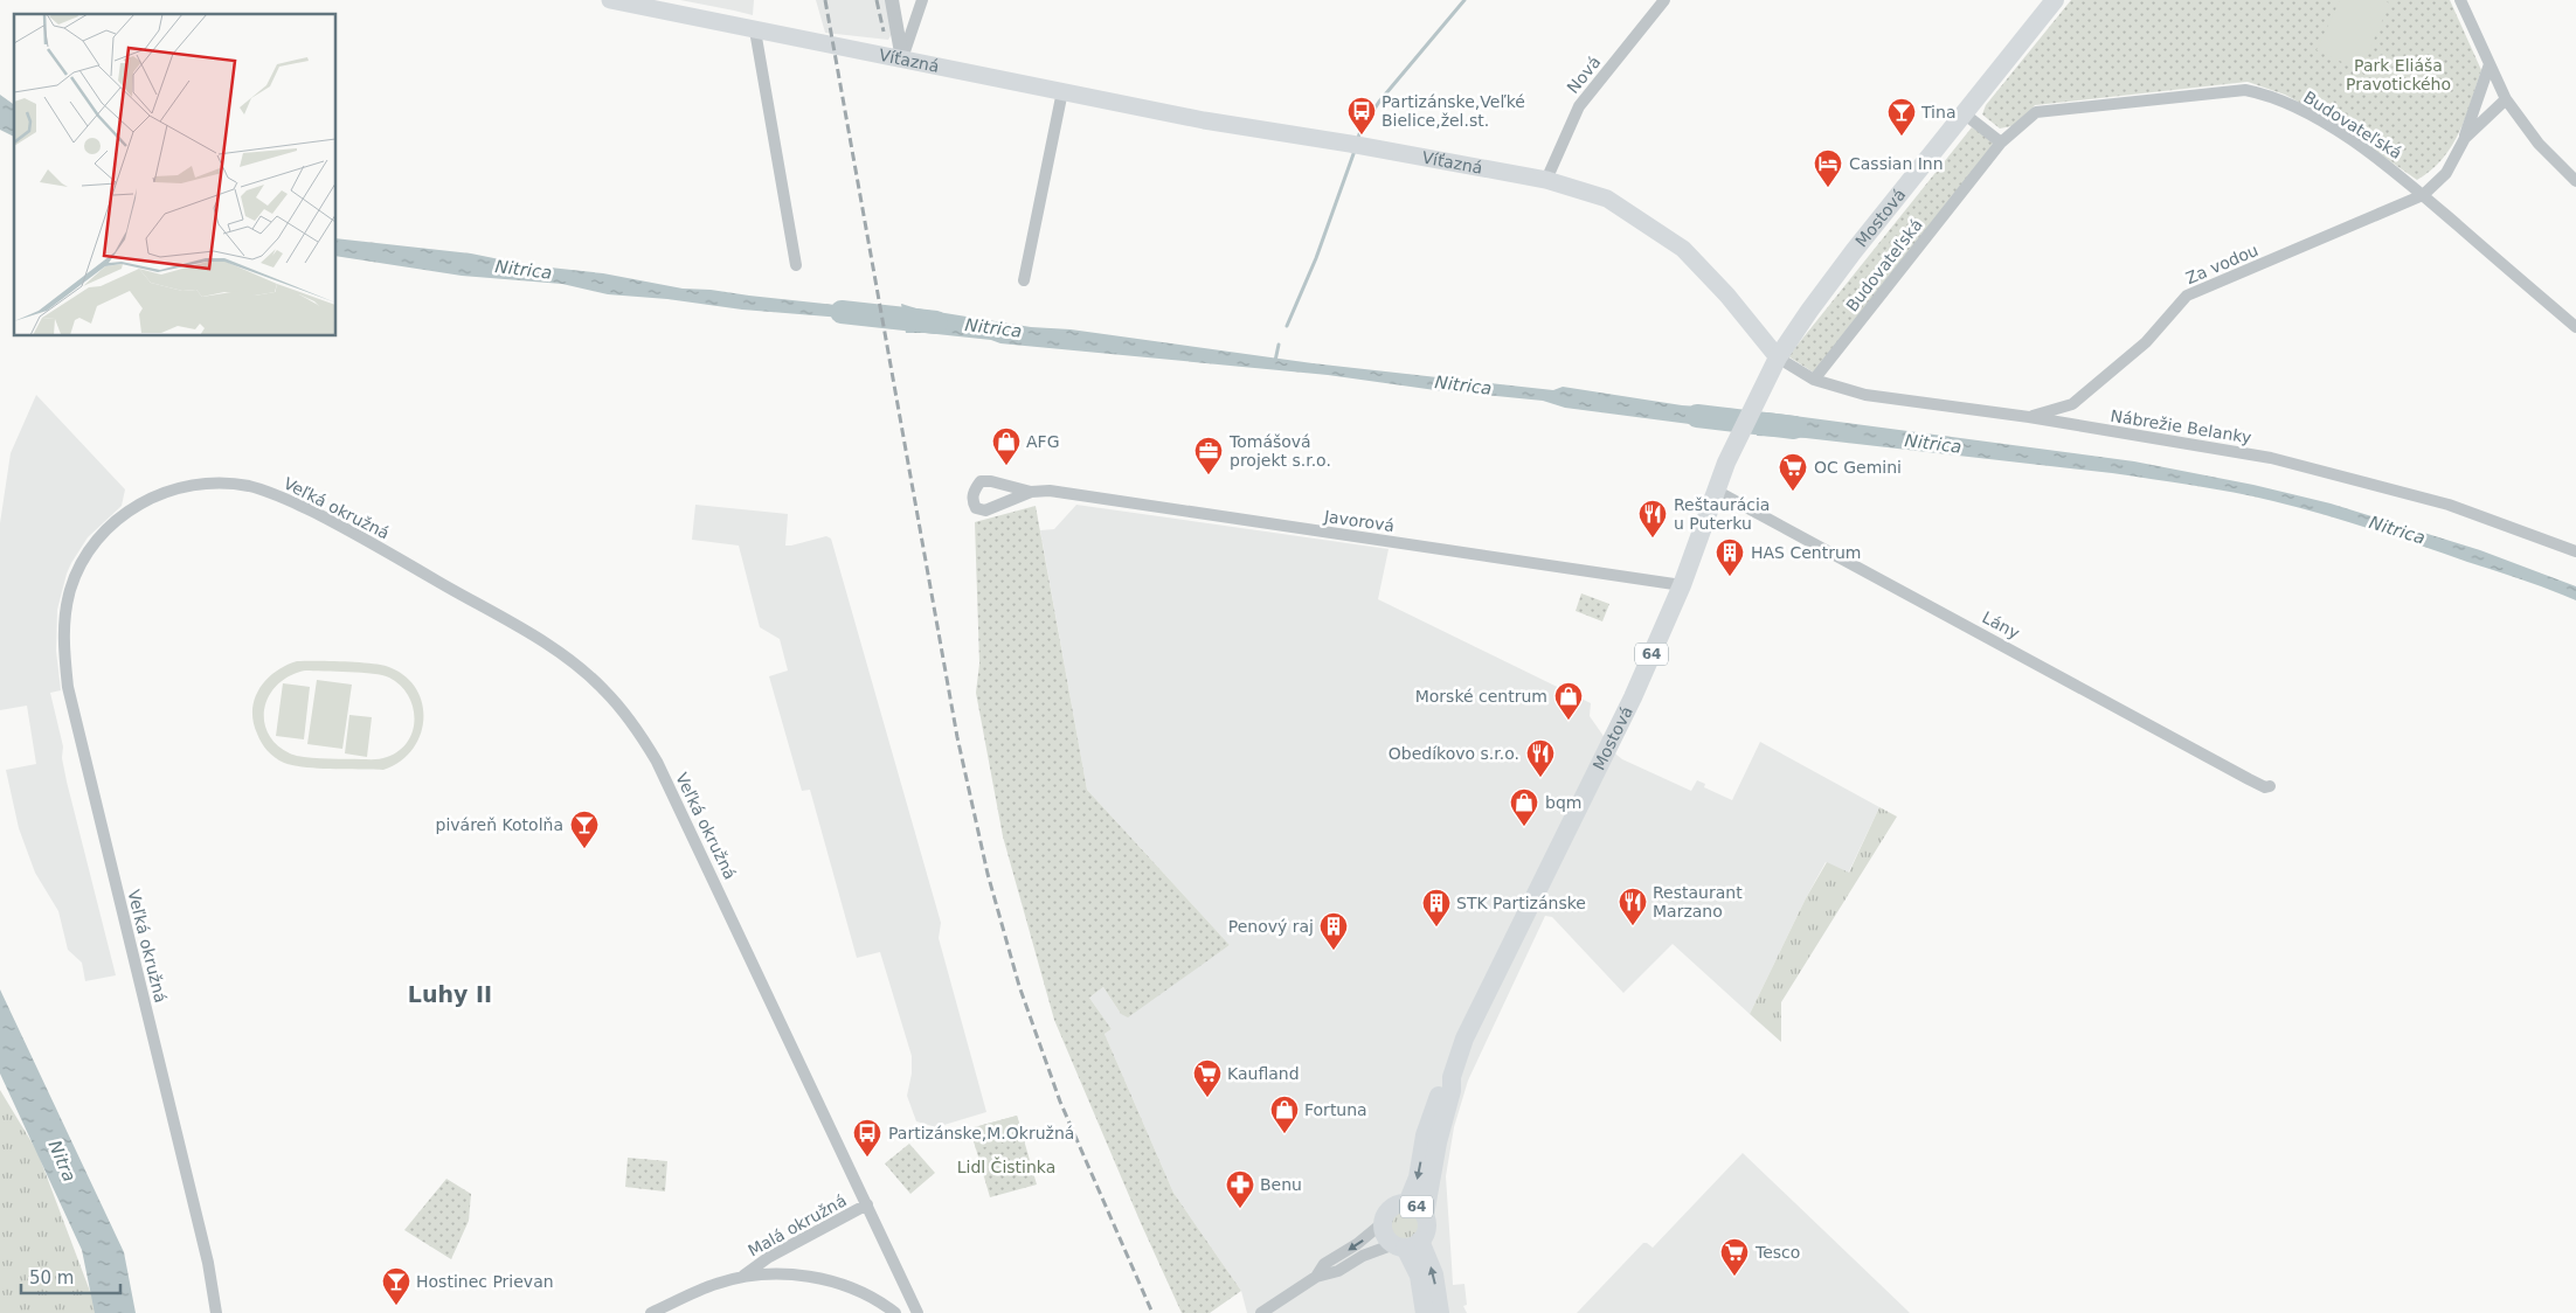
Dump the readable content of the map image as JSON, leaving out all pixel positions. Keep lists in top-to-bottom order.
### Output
{
  "streets": {
    "main road": ["Víťazná", "Mostová", "64"],
    "street": [
      "Nová",
      "Budovateľská",
      "Za vodou",
      "Nábrežie Belanky",
      "Veľká okružná",
      "Javorová",
      "Lány",
      "Malá okružná"
    ]
  },
  "crossings": [
    ["Víťazná", "Nová"],
    ["Víťazná", "Mostová"],
    ["Víťazná", "Nábrežie Belanky"],
    ["Budovateľská", "Za vodou"],
    ["Budovateľská", "Nábrežie Belanky"],
    ["Mostová", "Nábrežie Belanky"],
    ["Mostová", "Javorová"],
    ["Mostová", "Lány"],
    ["Mostová", "64"],
    ["Za vodou", "Nábrežie Belanky"],
    ["Veľká okružná", "Malá okružná"]
  ],
  "districts": ["Luhy II"],
  "water": ["Nitrica", "Nitra"],
  "parks": ["Park Eliáša Pravotického", "Lidl Čistinka"],
  "places": {
    "bus stop": ["Partizánske,Veľké Bielice,žel.st.", "Partizánske,M.Okružná"],
    "bar": ["Tina", "piváreň Kotolňa", "Hostinec Prievan"],
    "hotel": ["Cassian Inn"],
    "shop": [
      "AFG",
      "Morské centrum",
      "bqm",
      "Fortuna"
    ],
    "office": ["Tomášová projekt s.r.o."],
    "supermarket": ["OC Gemini", "Kaufland", "Tesco"],
    "restaurant": ["Reštaurácia u Puterku", "Obedíkovo s.r.o.", "Restaurant Marzano"],
    "building": ["HAS Centrum", "STK Partizánske", "Penový raj"],
    "pharmacy": ["Benu"]
  },
  "scale_bar": "50 m"
}
